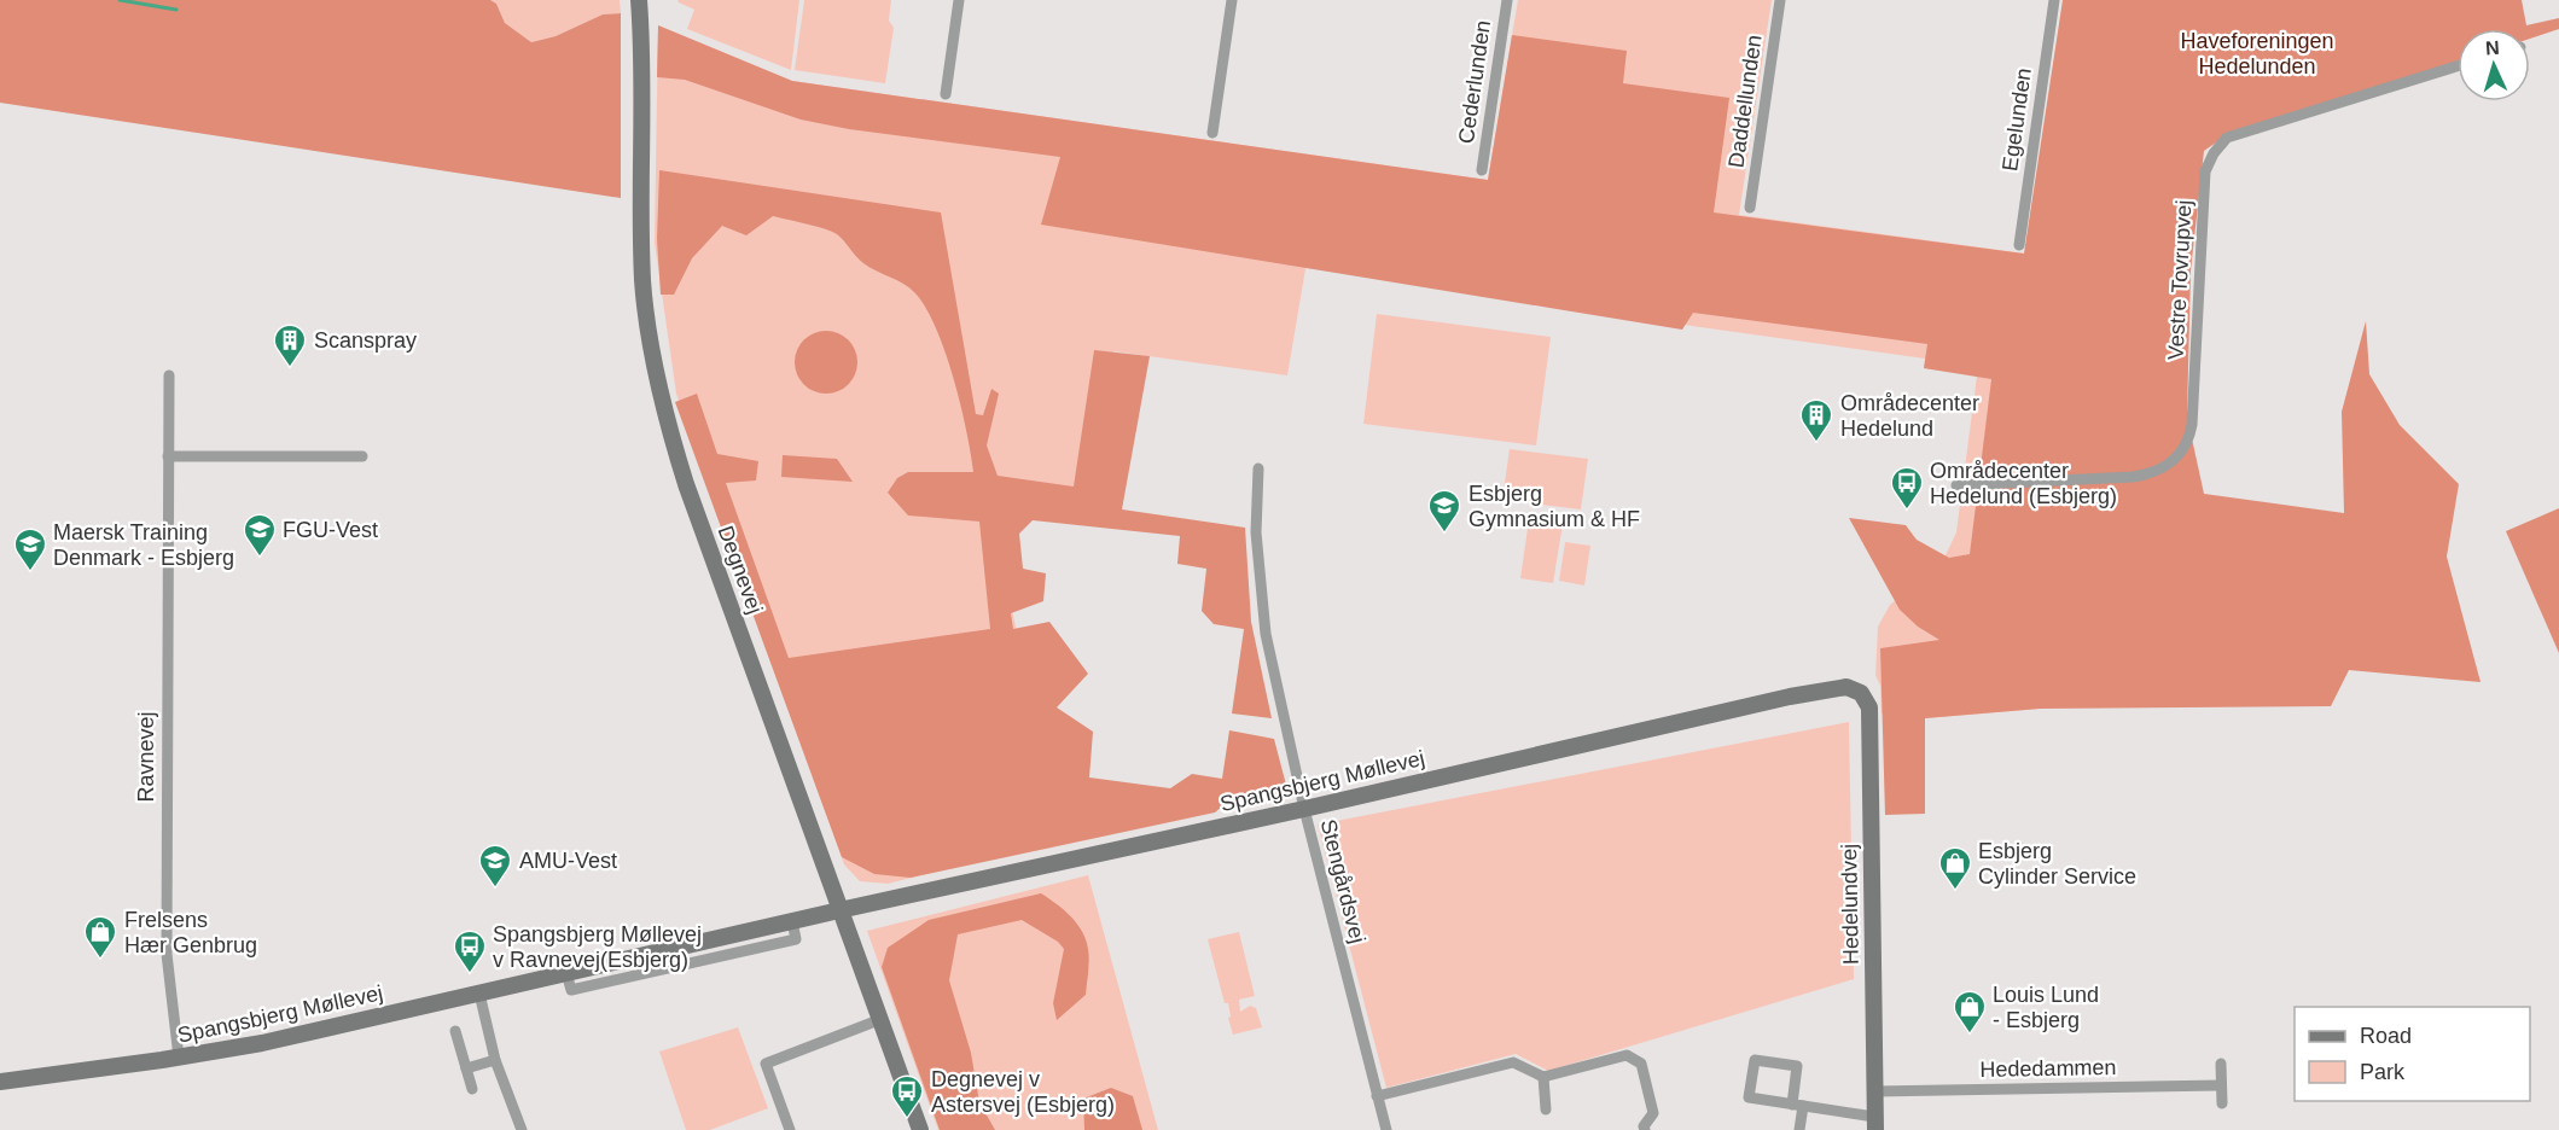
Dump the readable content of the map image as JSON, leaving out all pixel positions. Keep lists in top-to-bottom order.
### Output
{
  "streets": {
    "street": [
      "Cederlunden",
      "Daddellunden",
      "Egelunden",
      "Vestre Tovrupvej",
      "Degnevej",
      "Ravnevej",
      "Spangsbjerg Møllevej",
      "Stengårdsvej",
      "Hedelundvej",
      "Hededammen"
    ]
  },
  "crossings": [
    ["Degnevej", "Spangsbjerg Møllevej"],
    ["Ravnevej", "Spangsbjerg Møllevej"],
    ["Spangsbjerg Møllevej", "Stengårdsvej"],
    ["Spangsbjerg Møllevej", "Hedelundvej"],
    ["Hedelundvej", "Hededammen"]
  ],
  "parks": ["Haveforeningen Hedelunden"],
  "places": {
    "building": ["Scanspray", "Områdecenter Hedelund"],
    "bus stop": ["Områdecenter Hedelund (Esbjerg)", "Spangsbjerg Møllevej v Ravnevej(Esbjerg)", "Degnevej v Astersvej (Esbjerg)"],
    "school or university": [
      "Esbjerg Gymnasium & HF",
      "FGU-Vest",
      "Maersk Training Denmark - Esbjerg",
      "AMU-Vest"
    ],
    "shop": ["Esbjerg Cylinder Service", "Frelsens Hær Genbrug", "Louis Lund - Esbjerg"]
  },
  "legend": ["Road", "Park"],
  "north": "top"
}
